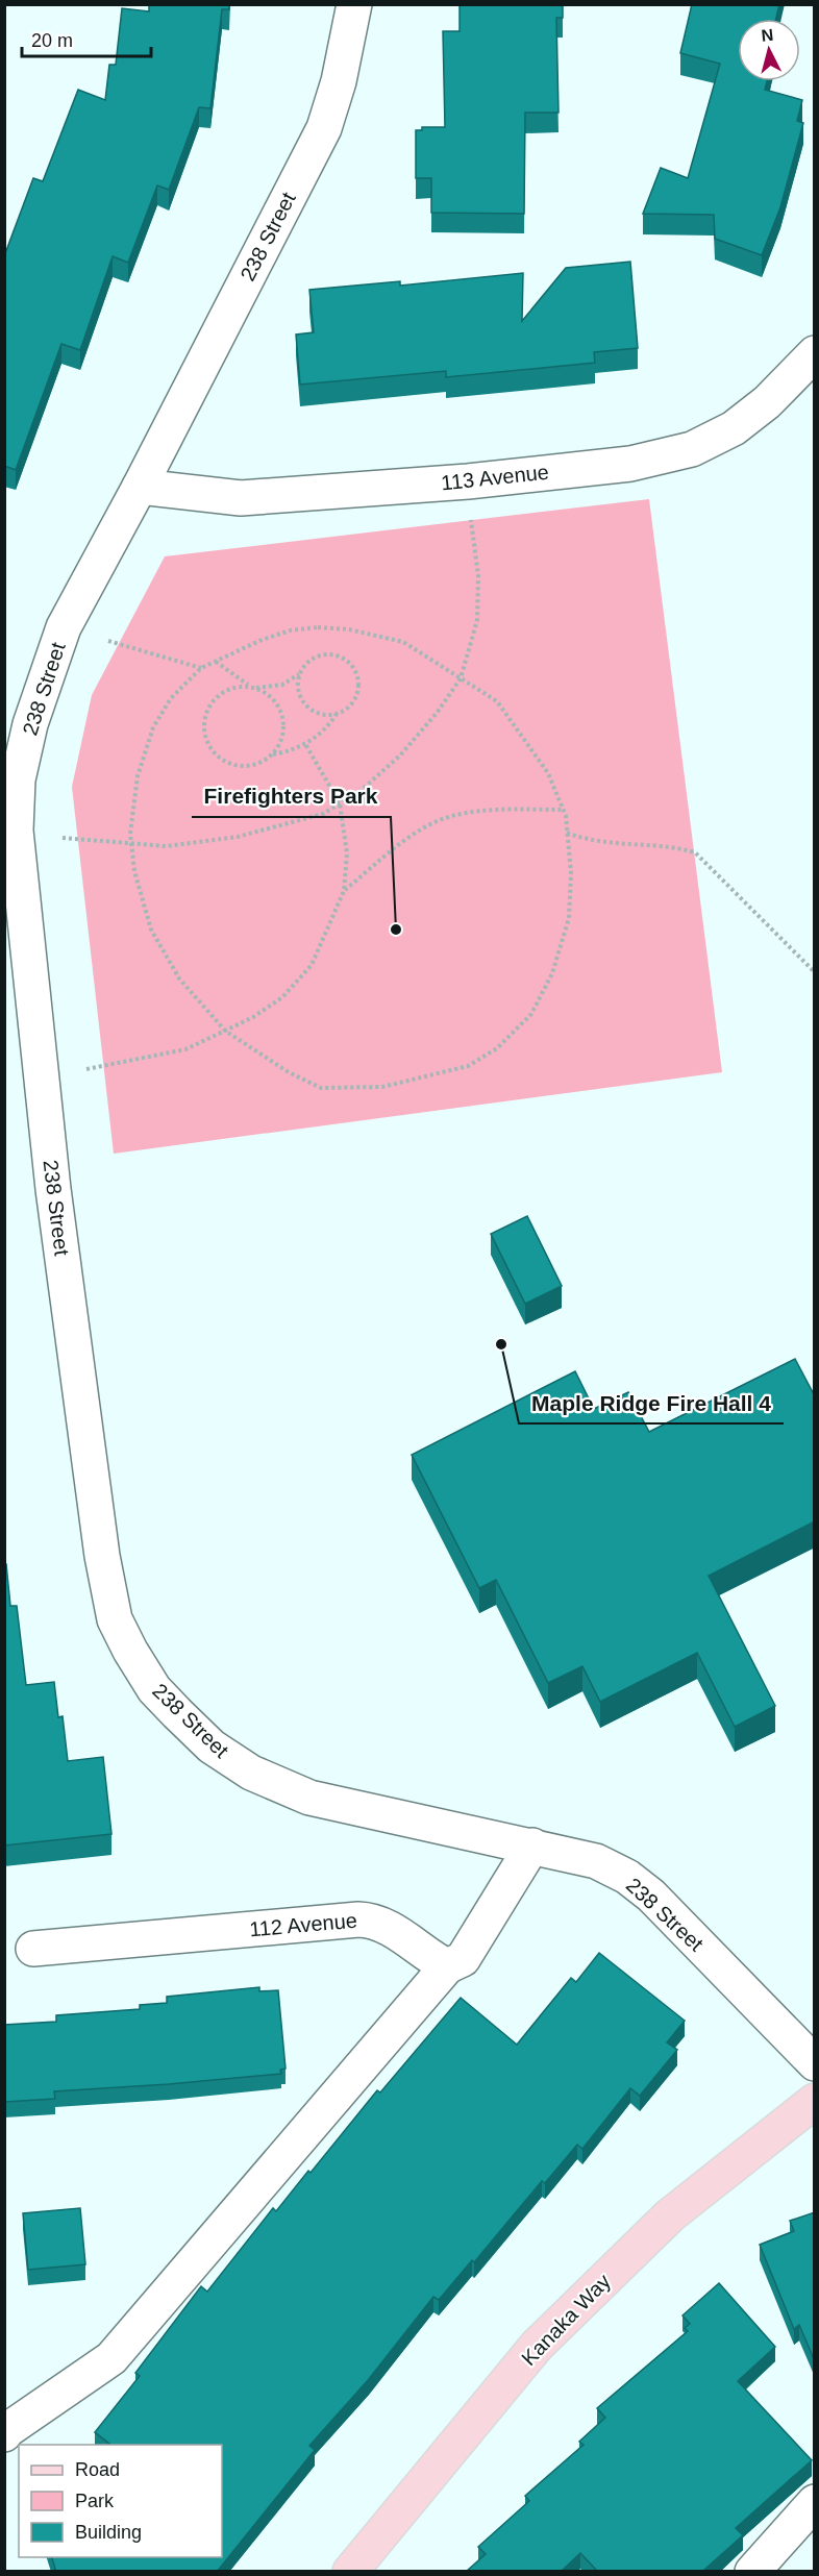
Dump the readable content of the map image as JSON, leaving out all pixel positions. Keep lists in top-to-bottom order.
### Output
{
  "streets": {
    "main road": ["Kanaka Way"],
    "street": ["238 Street", "113 Avenue", "112 Avenue"]
  },
  "crossings": [
    ["238 Street", "113 Avenue"]
  ],
  "places": ["Firefighters Park", "Maple Ridge Fire Hall 4"],
  "legend": ["Road", "Park", "Building"],
  "scale_bar": "20 m",
  "north": "top"
}
